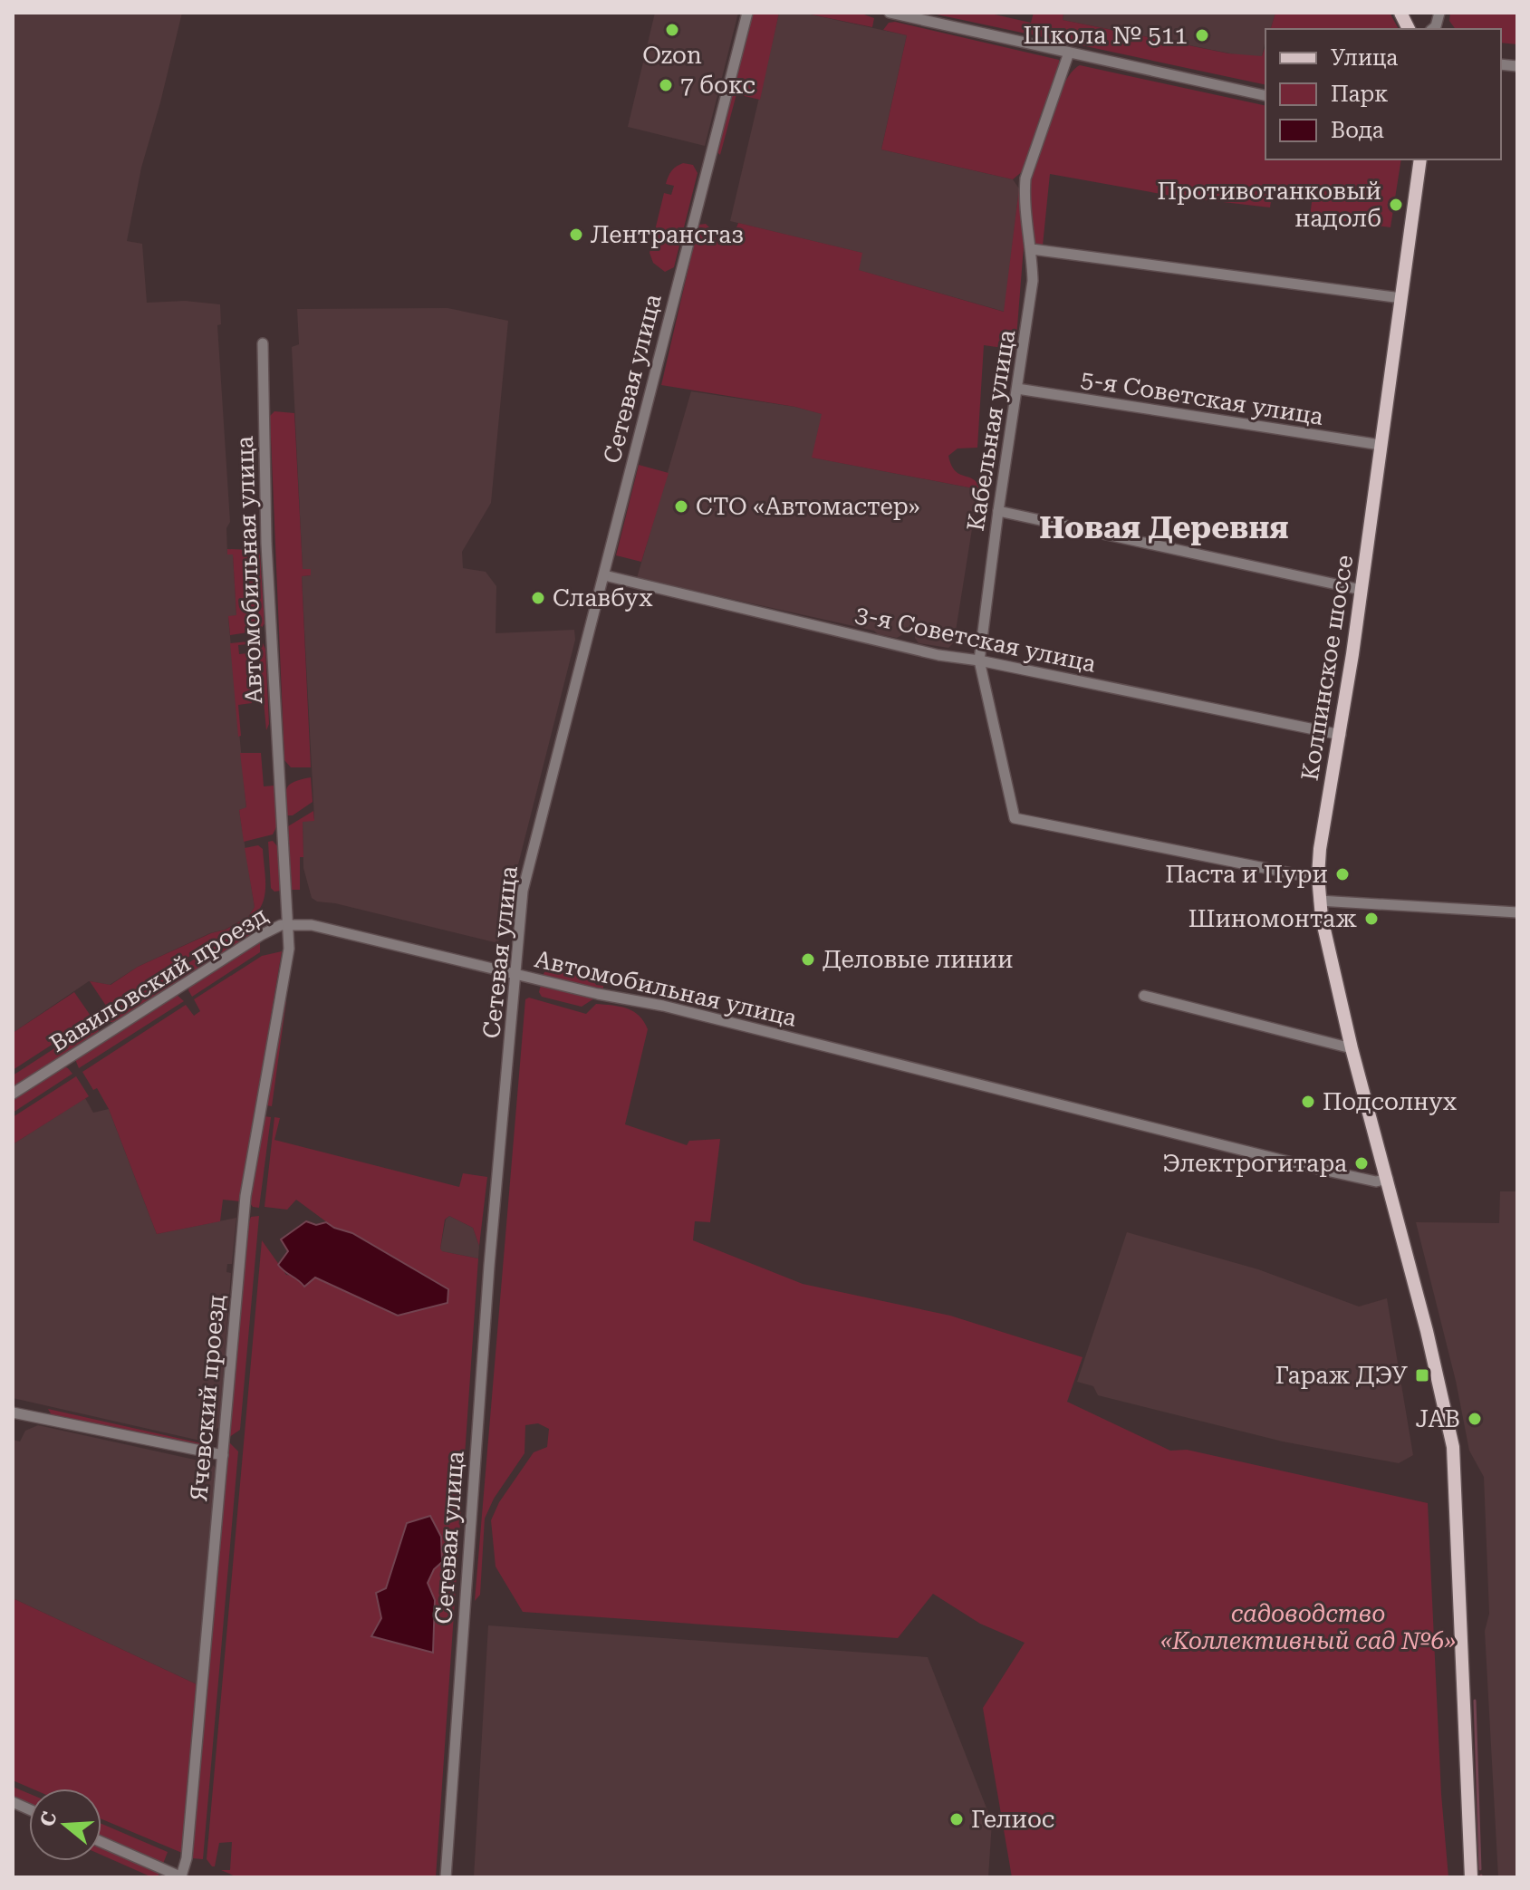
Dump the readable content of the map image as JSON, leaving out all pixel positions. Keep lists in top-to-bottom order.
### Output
{
  "streets": {
    "main road": ["Колпинское шоссе"],
    "street": [
      "Сетевая улица",
      "5-я Советская улица",
      "Кабельная улица",
      "Автомобильная улица",
      "3-я Советская улица",
      "Вавиловский проезд",
      "Ячевский проезд"
    ]
  },
  "crossings": [
    ["Сетевая улица", "Автомобильная улица"],
    ["Сетевая улица", "3-я Советская улица"],
    ["5-я Советская улица", "Кабельная улица"],
    ["5-я Советская улица", "Колпинское шоссе"],
    ["Кабельная улица", "3-я Советская улица"],
    ["Кабельная улица", "Колпинское шоссе"],
    ["Автомобильная улица", "Колпинское шоссе"],
    ["Автомобильная улица", "Вавиловский проезд"],
    ["Автомобильная улица", "Ячевский проезд"],
    ["3-я Советская улица", "Колпинское шоссе"],
    ["Вавиловский проезд", "Ячевский проезд"]
  ],
  "districts": ["Новая Деревня"],
  "parks": ["садоводство «Коллективный сад №6»"],
  "places": {
    "other": [
      "Ozon",
      "Школа № 511",
      "7 бокс",
      "Противотанковый надолб",
      "Лентрансгаз",
      "СТО «Автомастер»",
      "Славбух",
      "Паста и Пури",
      "Шиномонтаж",
      "Деловые линии",
      "Подсолнух",
      "Электрогитара",
      "JAB",
      "Гелиос"
    ],
    "transit": ["Гараж ДЭУ"]
  },
  "legend": ["Улица", "Парк", "Вода"],
  "north": "left"
}
